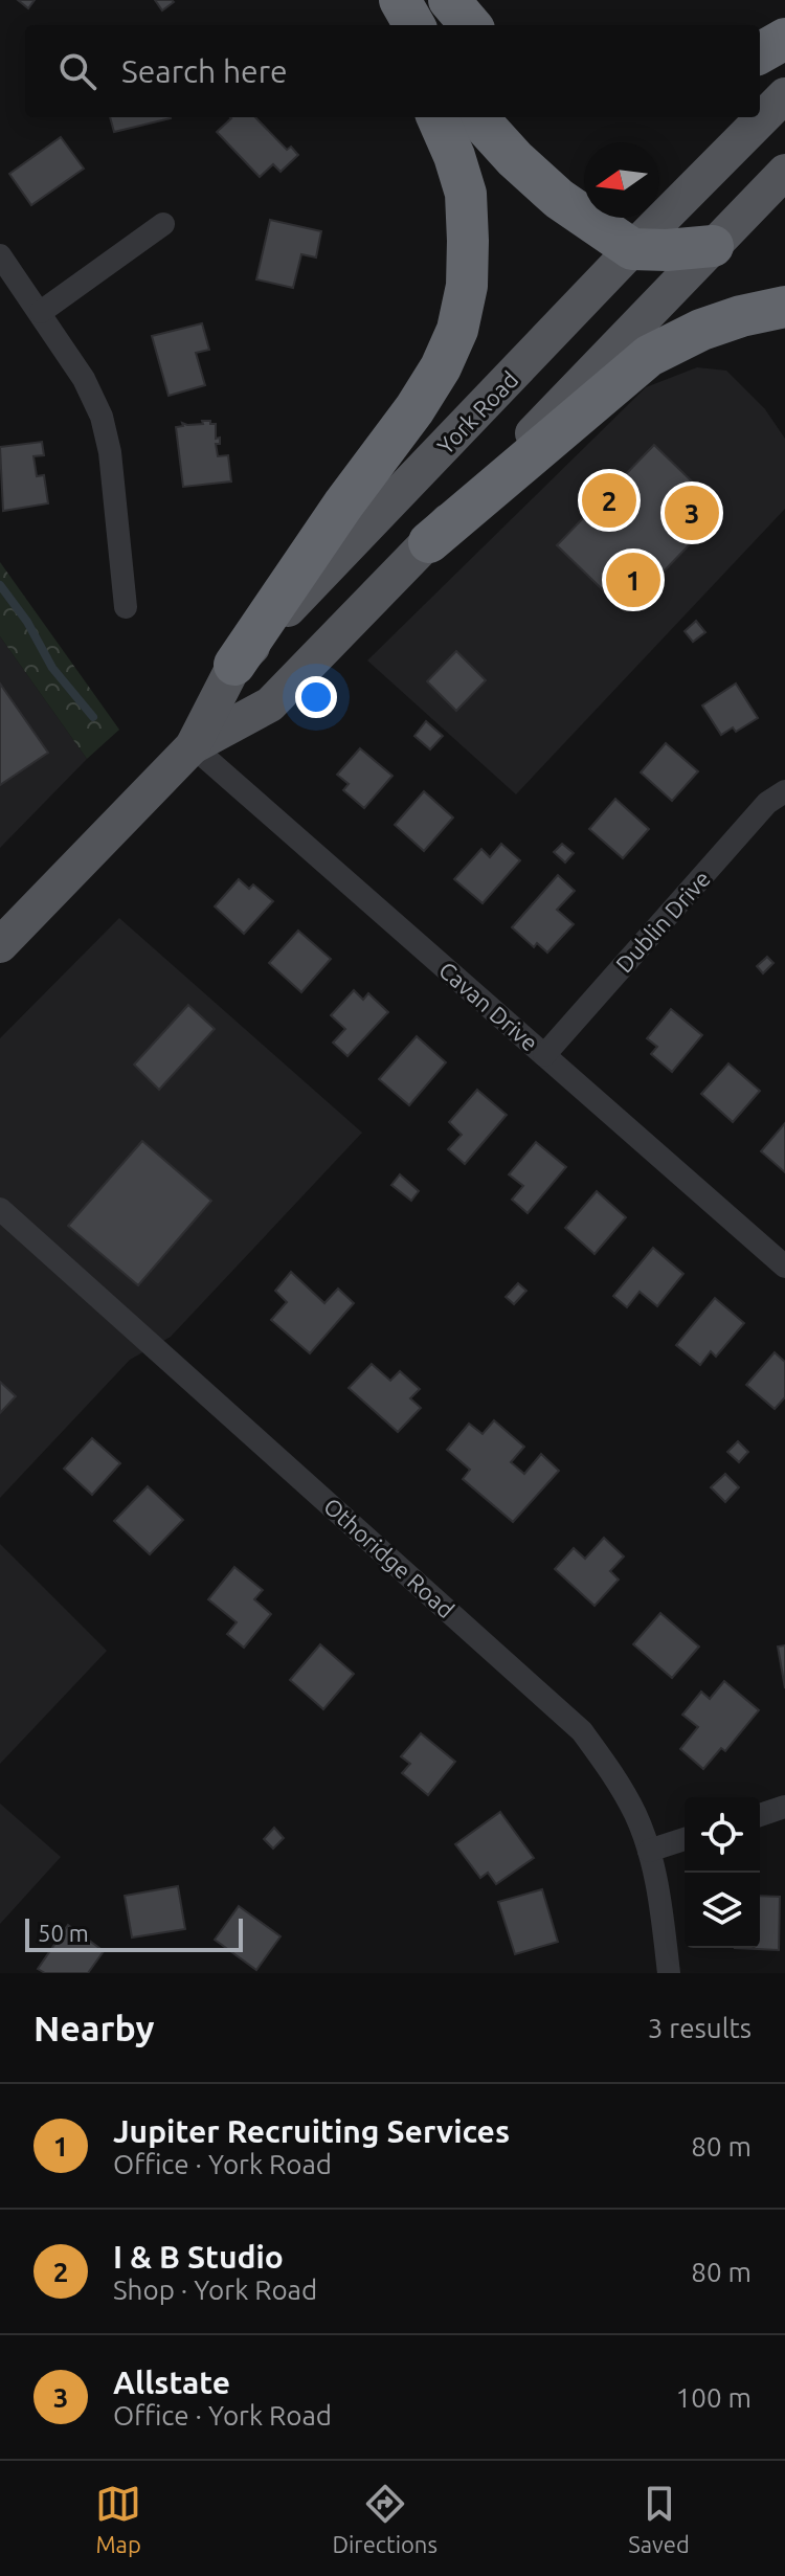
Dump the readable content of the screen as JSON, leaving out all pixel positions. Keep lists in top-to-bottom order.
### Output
{
  "streets": {
    "main road": ["York Road"],
    "street": ["Dublin Drive", "Cavan Drive", "Othoridge Road"]
  },
  "crossings": [
    ["York Road", "Cavan Drive"],
    ["Dublin Drive", "Cavan Drive"]
  ],
  "scale_bar": "50 m",
  "north": "left",
  "page": {
    "search": "Search here",
    "pins": ["2", "3", "1"],
    "scale": "50 m",
    "heading": ["Nearby", "3 results"],
    "list": [
      {
        "mark": "1",
        "name": "Jupiter Recruiting Services",
        "note": "Office · York Road",
        "value": "80 m"
      },
      {
        "mark": "2",
        "name": "I & B Studio",
        "note": "Shop · York Road",
        "value": "80 m"
      },
      {
        "mark": "3",
        "name": "Allstate",
        "note": "Office · York Road",
        "value": "100 m"
      }
    ],
    "nav": ["Map", "Directions", "Saved"]
  }
}
